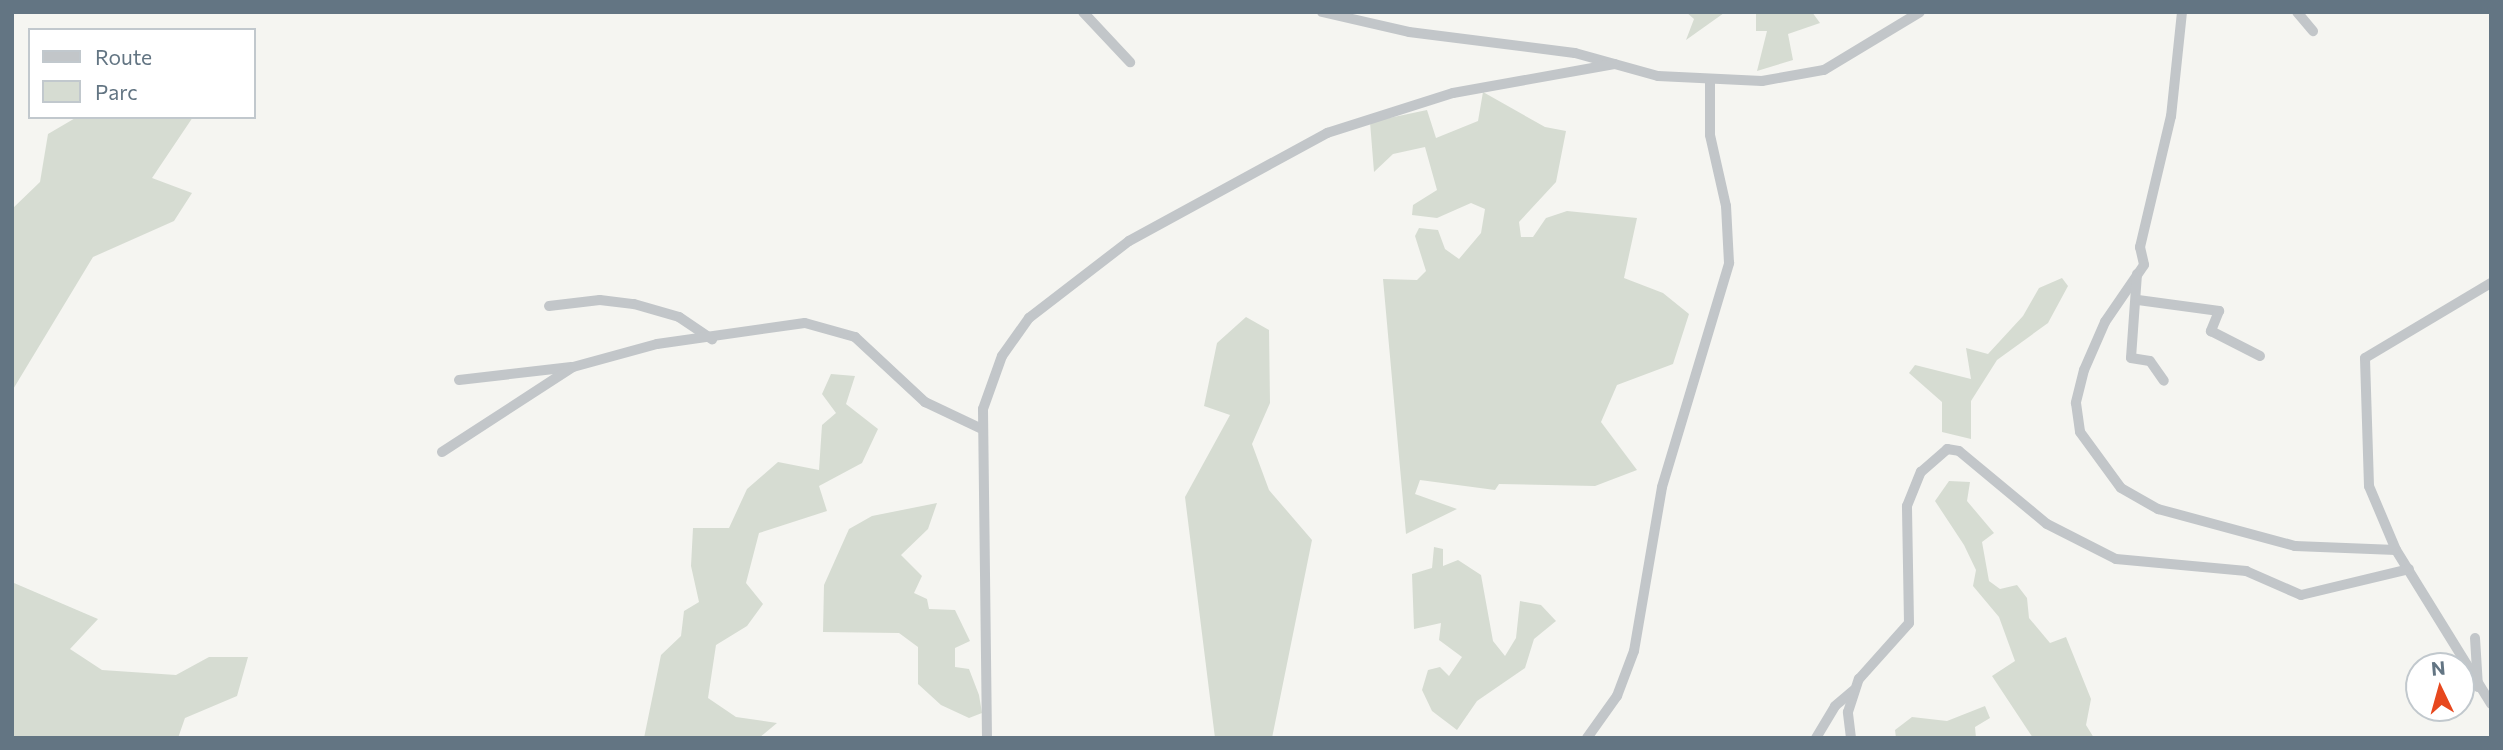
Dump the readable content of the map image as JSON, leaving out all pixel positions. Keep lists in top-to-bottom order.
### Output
{
  "legend": ["Route", "Parc"],
  "north": "top"
}
